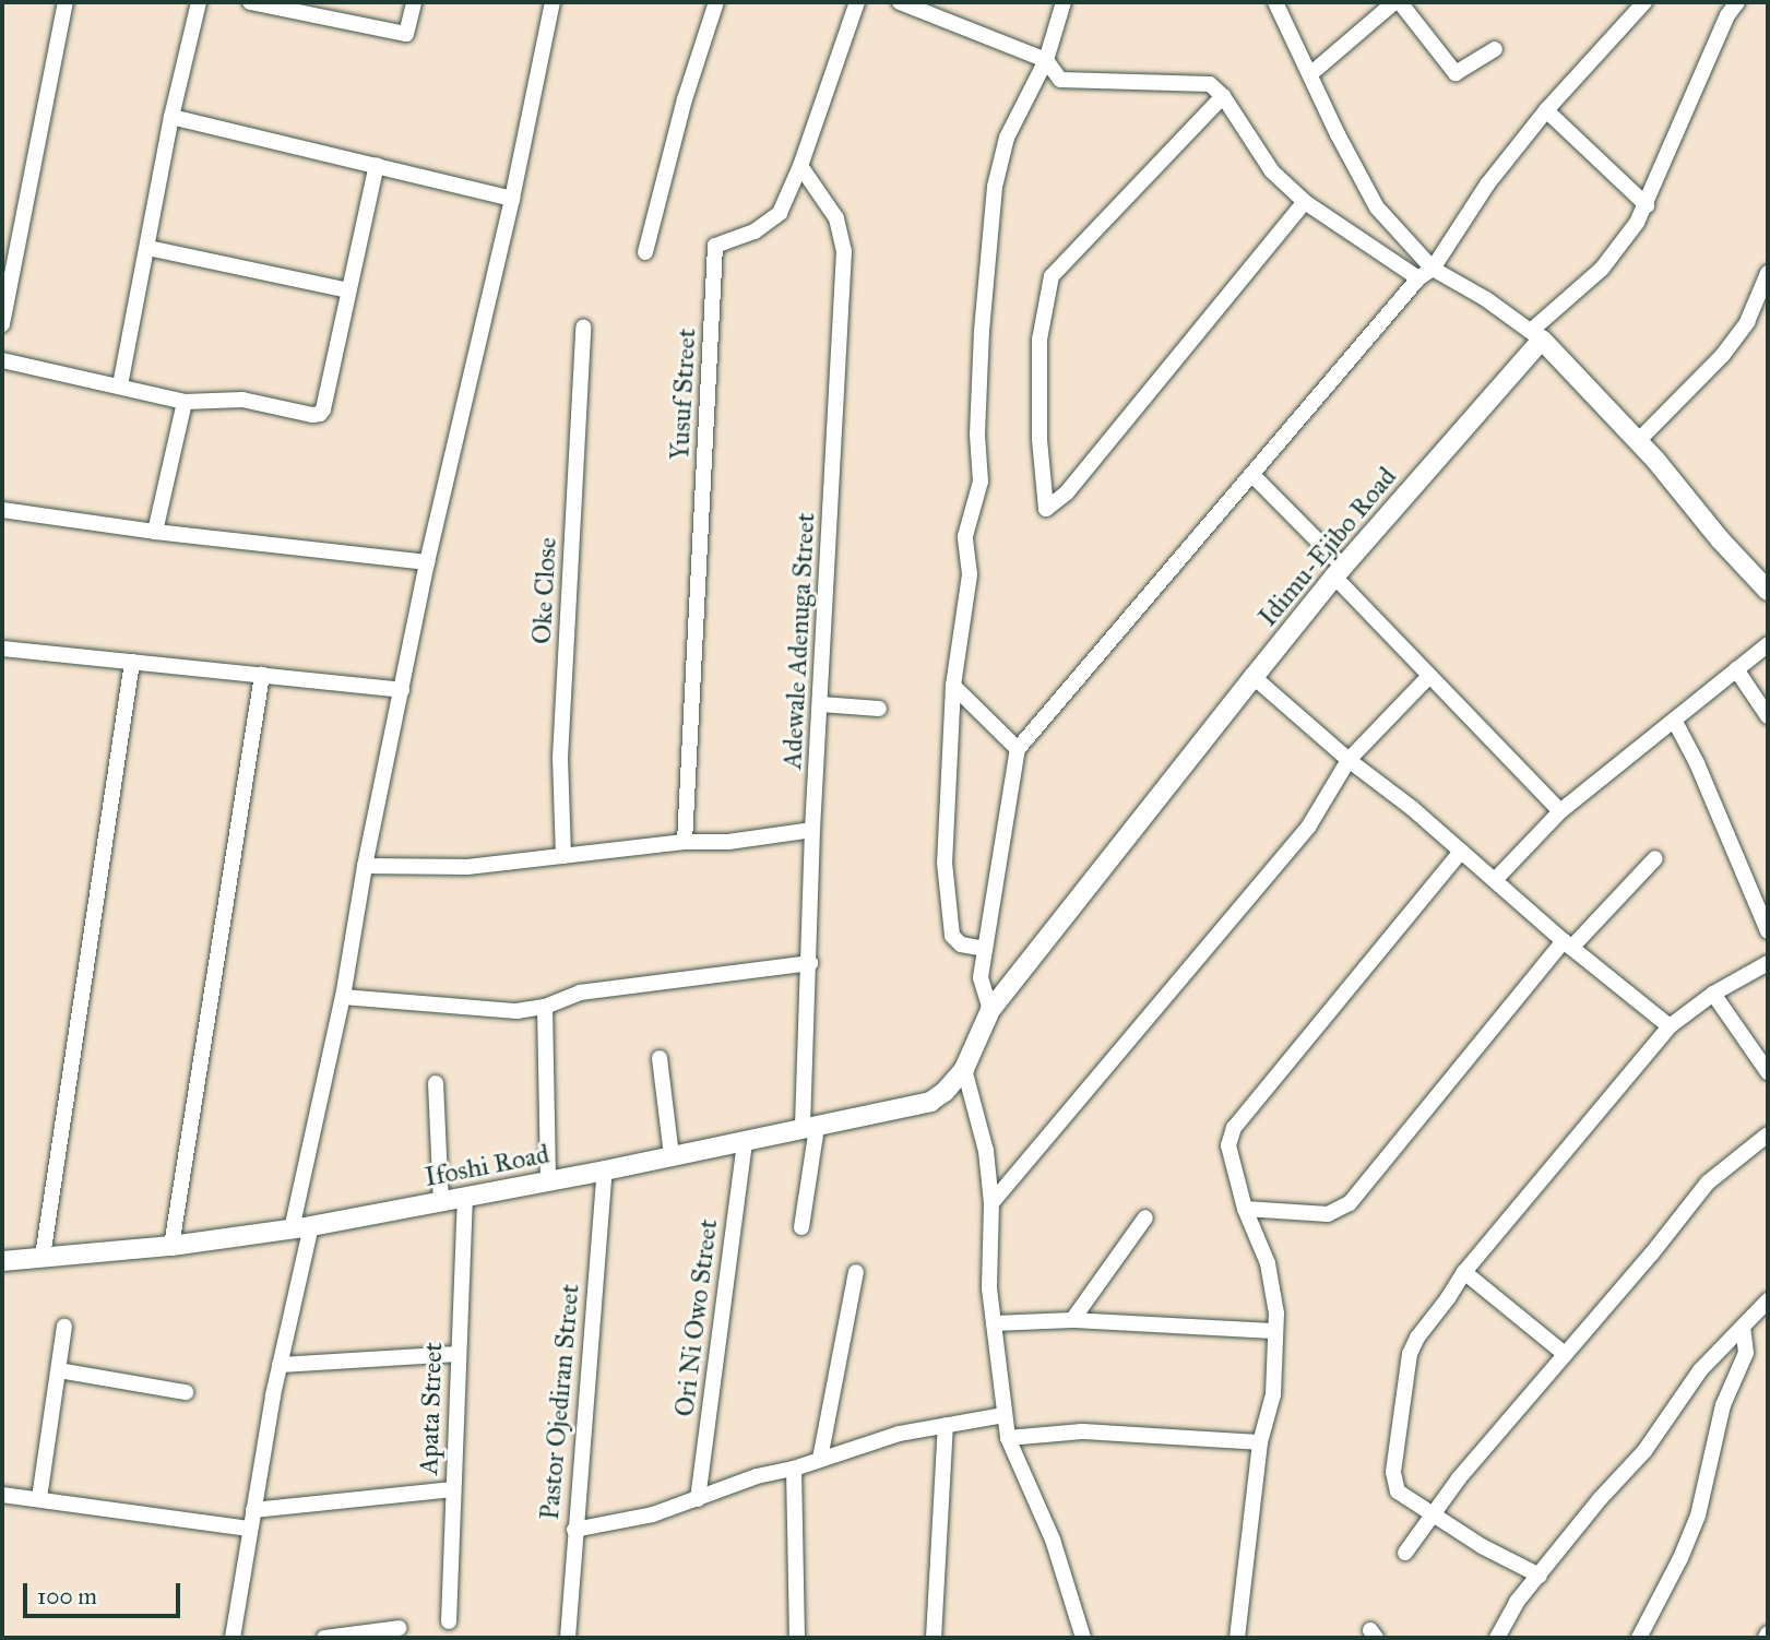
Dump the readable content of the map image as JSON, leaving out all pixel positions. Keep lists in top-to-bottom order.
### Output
{
  "streets": {
    "main road": ["Idimu-Ejibo Road", "Ifoshi Road"],
    "street": [
      "Yusuf Street",
      "Oke Close",
      "Adewale Adenuga Street",
      "Ori Ni Owo Street",
      "Pastor Ojediran Street",
      "Apata Street"
    ]
  },
  "crossings": [
    ["Yusuf Street", "Adewale Adenuga Street"],
    ["Idimu-Ejibo Road", "Ifoshi Road"],
    ["Adewale Adenuga Street", "Ifoshi Road"],
    ["Ifoshi Road", "Ori Ni Owo Street"],
    ["Ifoshi Road", "Pastor Ojediran Street"],
    ["Ifoshi Road", "Apata Street"]
  ],
  "scale_bar": "100 m"
}
